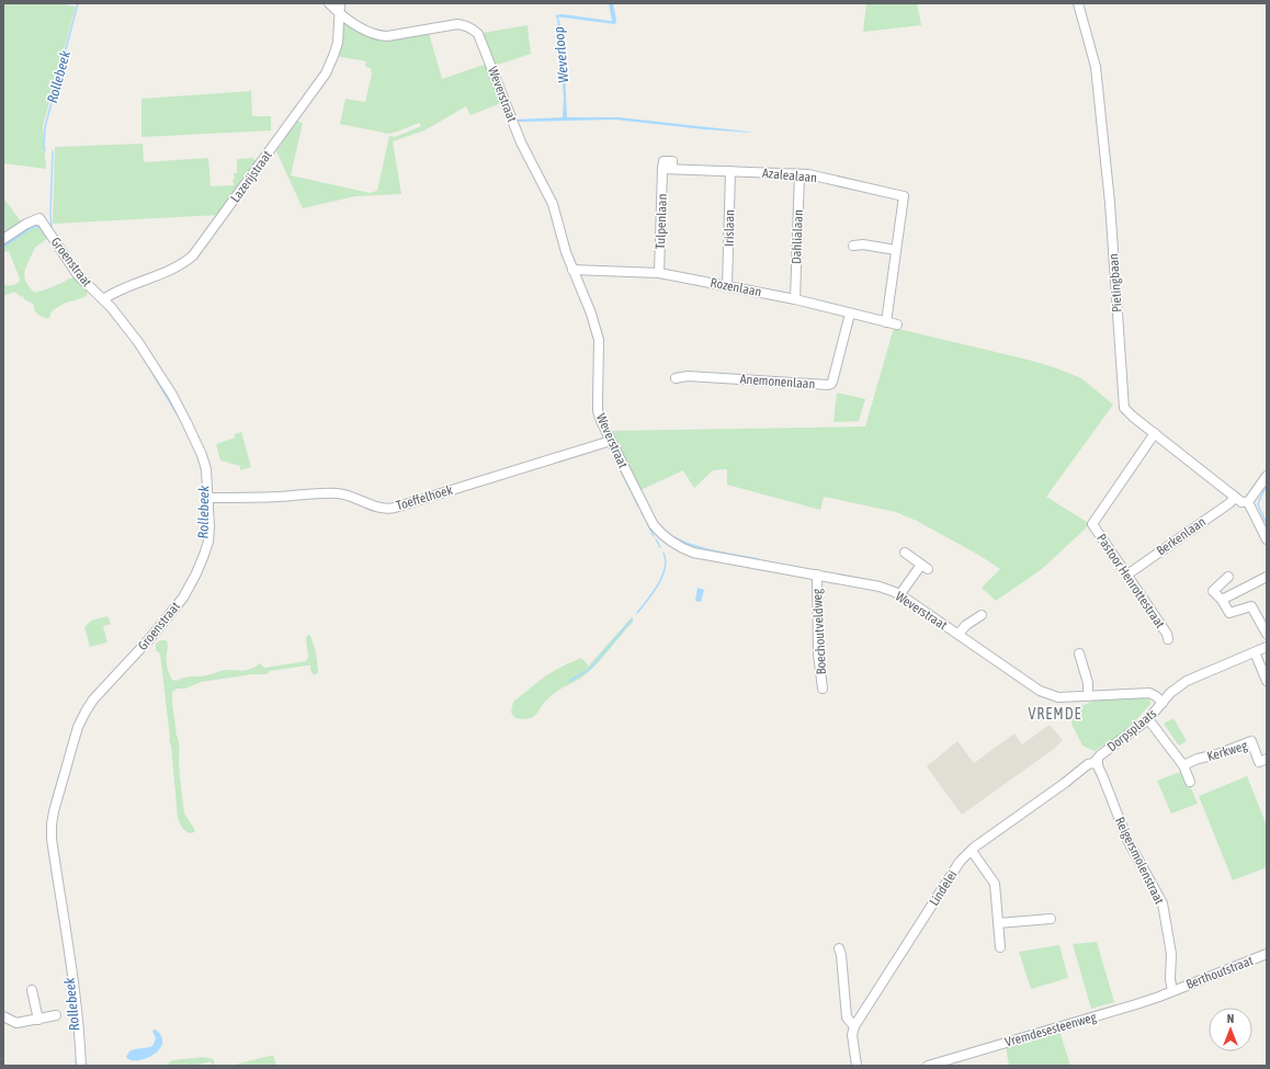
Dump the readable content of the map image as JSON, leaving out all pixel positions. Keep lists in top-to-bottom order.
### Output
{
  "streets": {
    "street": [
      "Weverstraat",
      "Azalealaan",
      "Lazerijstraat",
      "Tulpenlaan",
      "Irislaan",
      "Dahlialaan",
      "Groenstraat",
      "Pietingbaan",
      "Rozenlaan",
      "Anemonenlaan",
      "Toeffelhoek",
      "Berkenlaan",
      "Pastoor Henrottestraat",
      "Boechoutveldweg",
      "Dorpsplaats",
      "Kerkweg",
      "Reigersmolenstraat",
      "Lindelei",
      "Berthoutstraat",
      "Vremdesesteenweg"
    ]
  },
  "crossings": [
    ["Weverstraat", "Lazerijstraat"],
    ["Weverstraat", "Rozenlaan"],
    ["Weverstraat", "Toeffelhoek"],
    ["Weverstraat", "Boechoutveldweg"],
    ["Weverstraat", "Dorpsplaats"],
    ["Azalealaan", "Tulpenlaan"],
    ["Azalealaan", "Irislaan"],
    ["Azalealaan", "Dahlialaan"],
    ["Lazerijstraat", "Groenstraat"],
    ["Tulpenlaan", "Rozenlaan"],
    ["Irislaan", "Rozenlaan"],
    ["Dahlialaan", "Rozenlaan"],
    ["Groenstraat", "Toeffelhoek"],
    ["Pietingbaan", "Berkenlaan"],
    ["Pietingbaan", "Pastoor Henrottestraat"],
    ["Rozenlaan", "Anemonenlaan"],
    ["Berkenlaan", "Pastoor Henrottestraat"],
    ["Dorpsplaats", "Reigersmolenstraat"],
    ["Dorpsplaats", "Lindelei"],
    ["Reigersmolenstraat", "Lindelei"],
    ["Reigersmolenstraat", "Berthoutstraat"],
    ["Reigersmolenstraat", "Vremdesesteenweg"],
    ["Berthoutstraat", "Vremdesesteenweg"]
  ],
  "districts": ["VREMDE"],
  "water": ["Weverloop", "Rollebeek"],
  "north": "top"
}
